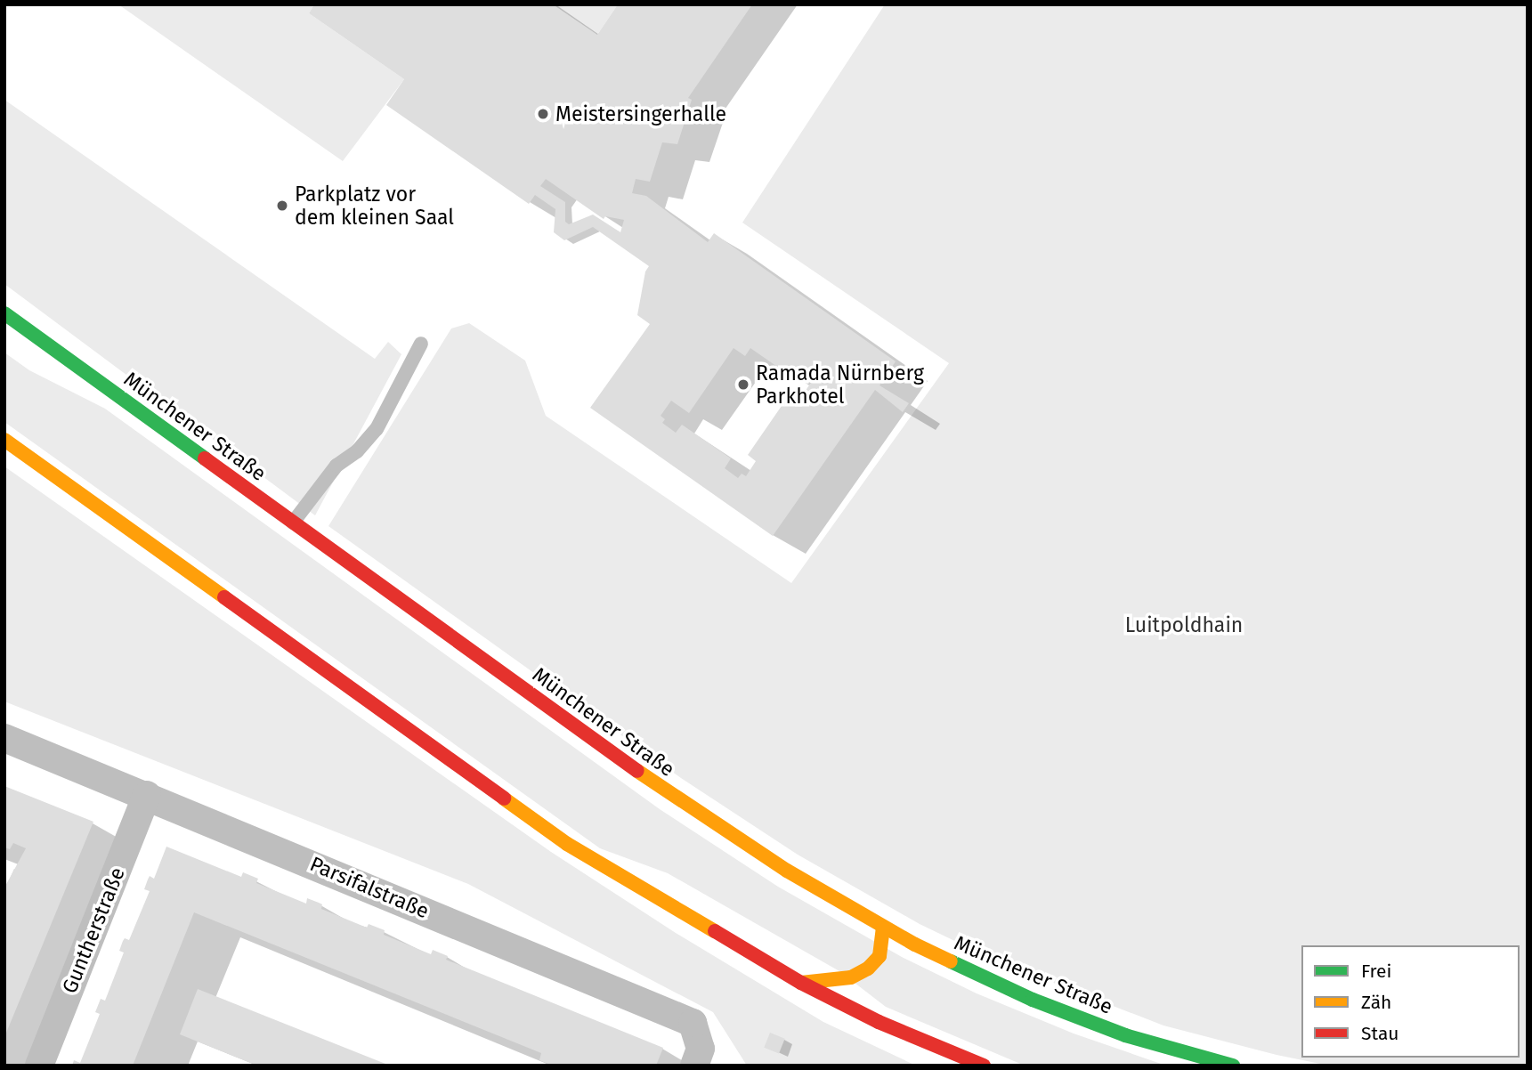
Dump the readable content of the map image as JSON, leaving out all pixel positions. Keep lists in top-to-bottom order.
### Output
{
  "streets": {
    "main road": ["Münchener Straße"],
    "street": ["Parsifalstraße", "Guntherstraße"]
  },
  "crossings": [
    ["Parsifalstraße", "Guntherstraße"]
  ],
  "parks": ["Luitpoldhain"],
  "places": ["Meistersingerhalle", "Parkplatz vor dem kleinen Saal", "Ramada Nürnberg Parkhotel"],
  "legend": ["Frei", "Zäh", "Stau"]
}
